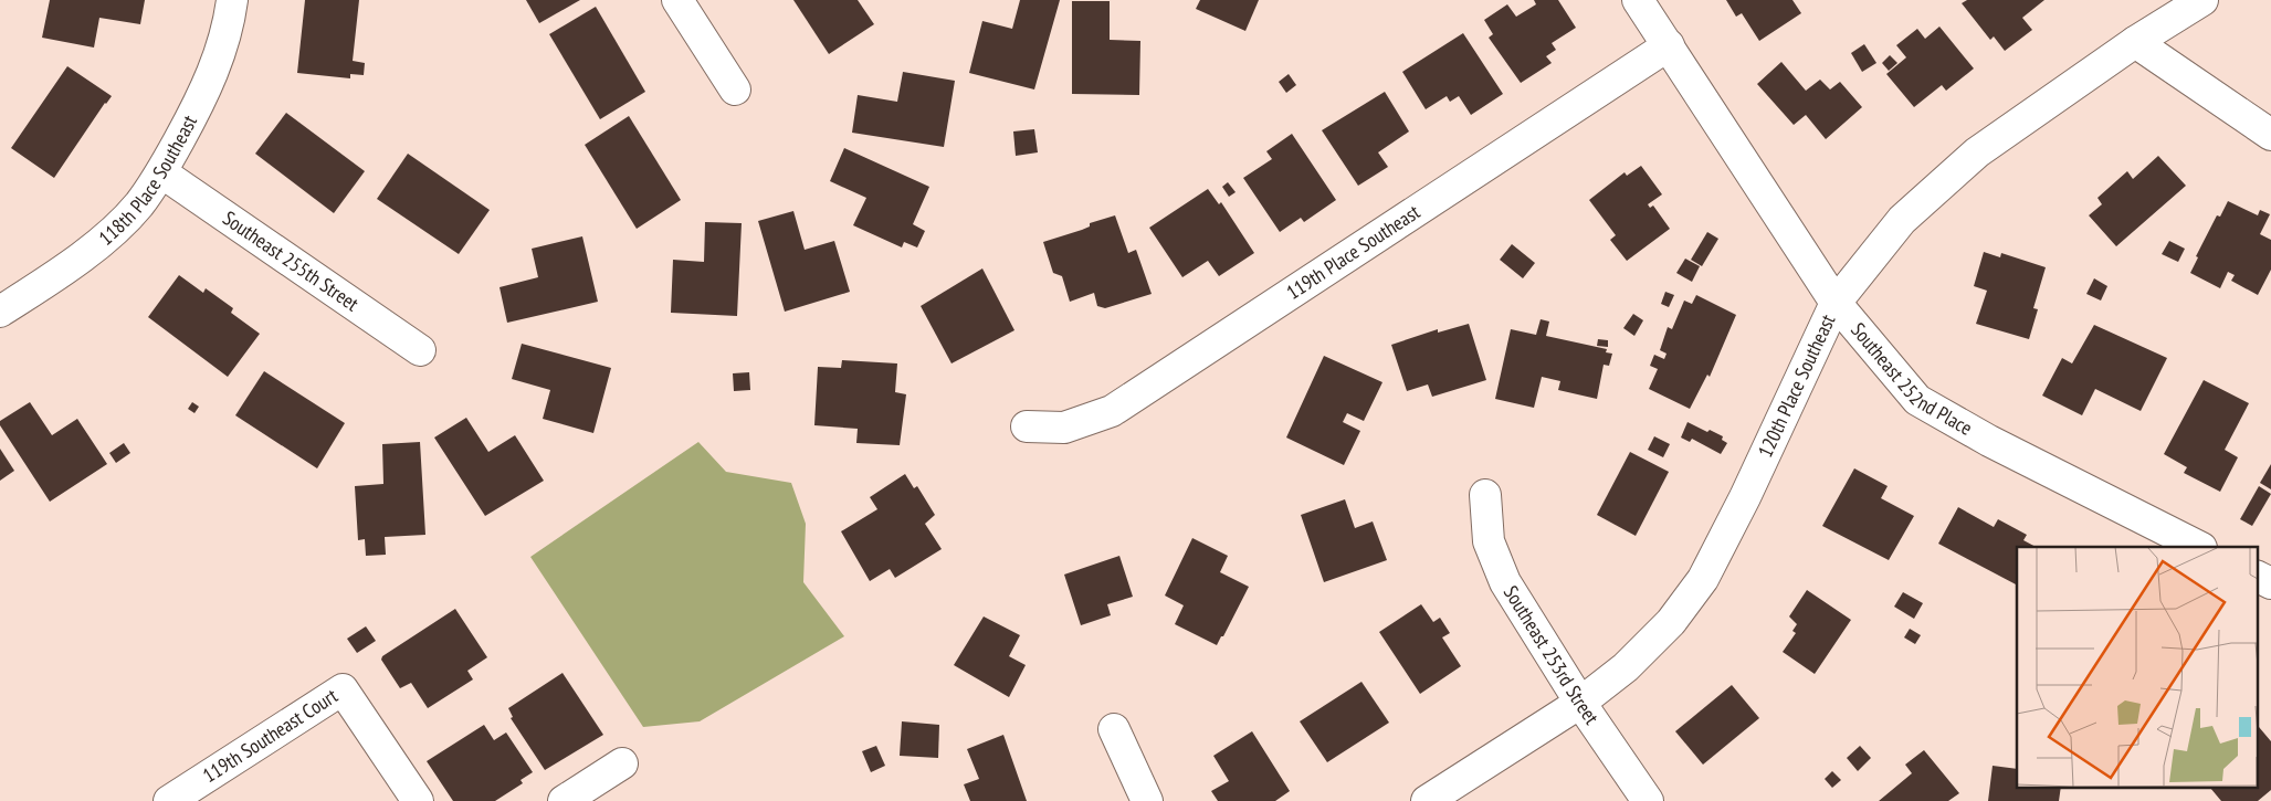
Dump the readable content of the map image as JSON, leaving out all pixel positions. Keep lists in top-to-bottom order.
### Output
{
  "streets": {
    "street": [
      "118th Place Southeast",
      "119th Place Southeast",
      "Southeast 255th Street",
      "Southeast 252nd Place",
      "120th Place Southeast",
      "Southeast 253rd Street",
      "119th Southeast Court"
    ]
  },
  "crossings": [
    ["118th Place Southeast", "Southeast 255th Street"],
    ["119th Place Southeast", "Southeast 252nd Place"],
    ["Southeast 252nd Place", "120th Place Southeast"],
    ["120th Place Southeast", "Southeast 253rd Street"]
  ]
}
